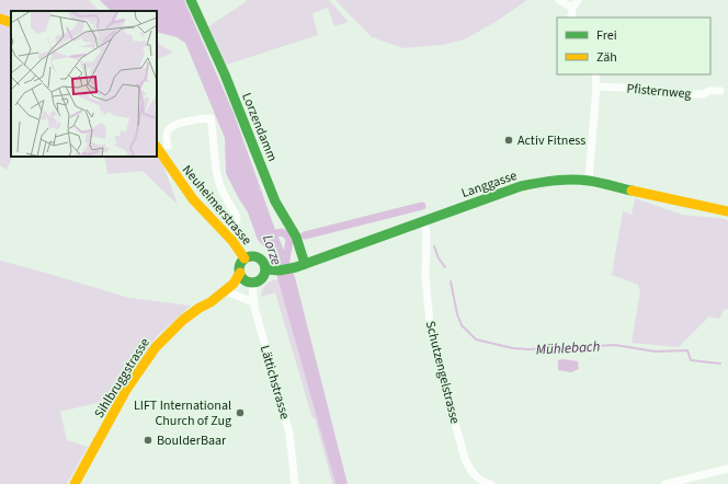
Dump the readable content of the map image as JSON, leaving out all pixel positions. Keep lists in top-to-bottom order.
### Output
{
  "streets": {
    "main road": [
      "Lorzendamm",
      "Langgasse",
      "Neuheimerstrasse",
      "Sihlbruggstrasse"
    ],
    "street": ["Pfisternweg", "Schutzengelstrasse", "Lättichstrasse"]
  },
  "crossings": [
    ["Lorzendamm", "Langgasse"],
    ["Langgasse", "Neuheimerstrasse"],
    ["Langgasse", "Schutzengelstrasse"],
    ["Langgasse", "Sihlbruggstrasse"],
    ["Langgasse", "Lättichstrasse"],
    ["Neuheimerstrasse", "Sihlbruggstrasse"],
    ["Neuheimerstrasse", "Lättichstrasse"],
    ["Sihlbruggstrasse", "Lättichstrasse"]
  ],
  "water": ["Lorze", "Mühlebach"],
  "places": ["Activ Fitness", "LIFT International Church of Zug", "BoulderBaar"],
  "legend": ["Frei", "Zäh"]
}
